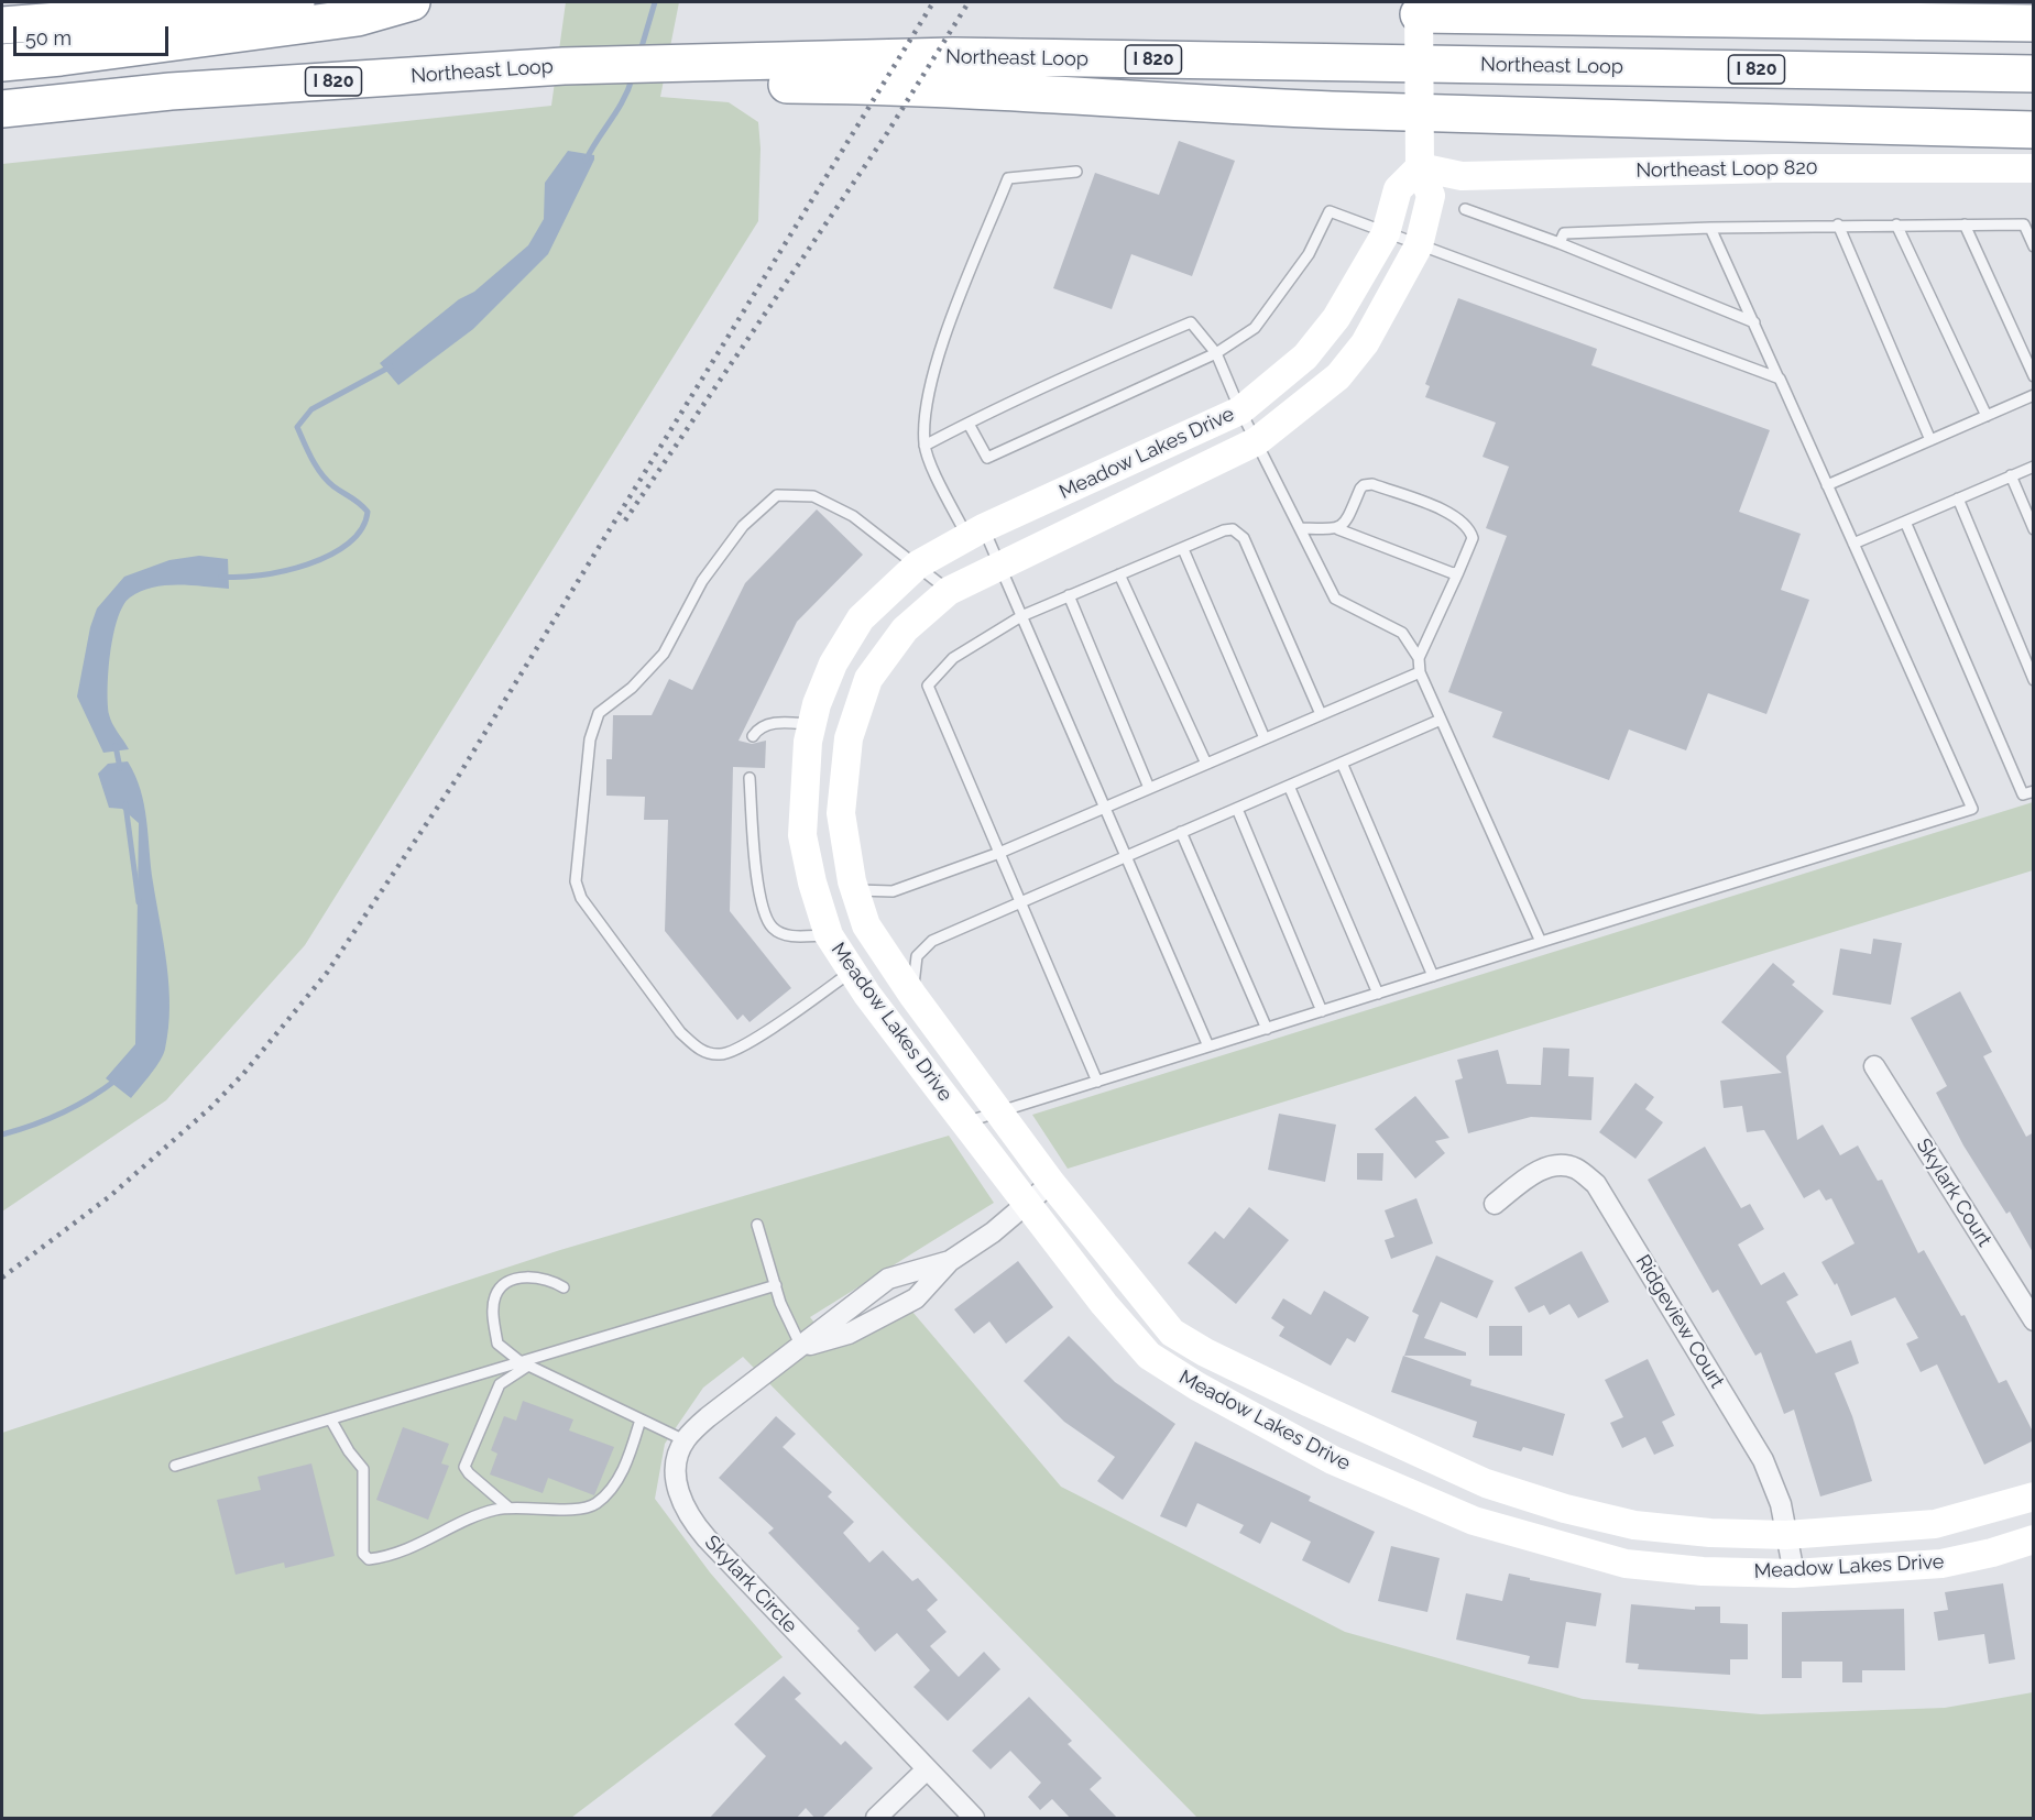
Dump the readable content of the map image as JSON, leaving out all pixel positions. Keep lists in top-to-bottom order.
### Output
{
  "streets": {
    "highway": ["Northeast Loop", "I 820"],
    "street": [
      "Northeast Loop 820",
      "Meadow Lakes Drive",
      "Skylark Court",
      "Ridgeview Court",
      "Skylark Circle"
    ]
  },
  "crossings": [
    ["Northeast Loop 820", "Meadow Lakes Drive"],
    ["Meadow Lakes Drive", "Ridgeview Court"],
    ["Meadow Lakes Drive", "Skylark Circle"]
  ],
  "scale_bar": "50 m"
}
